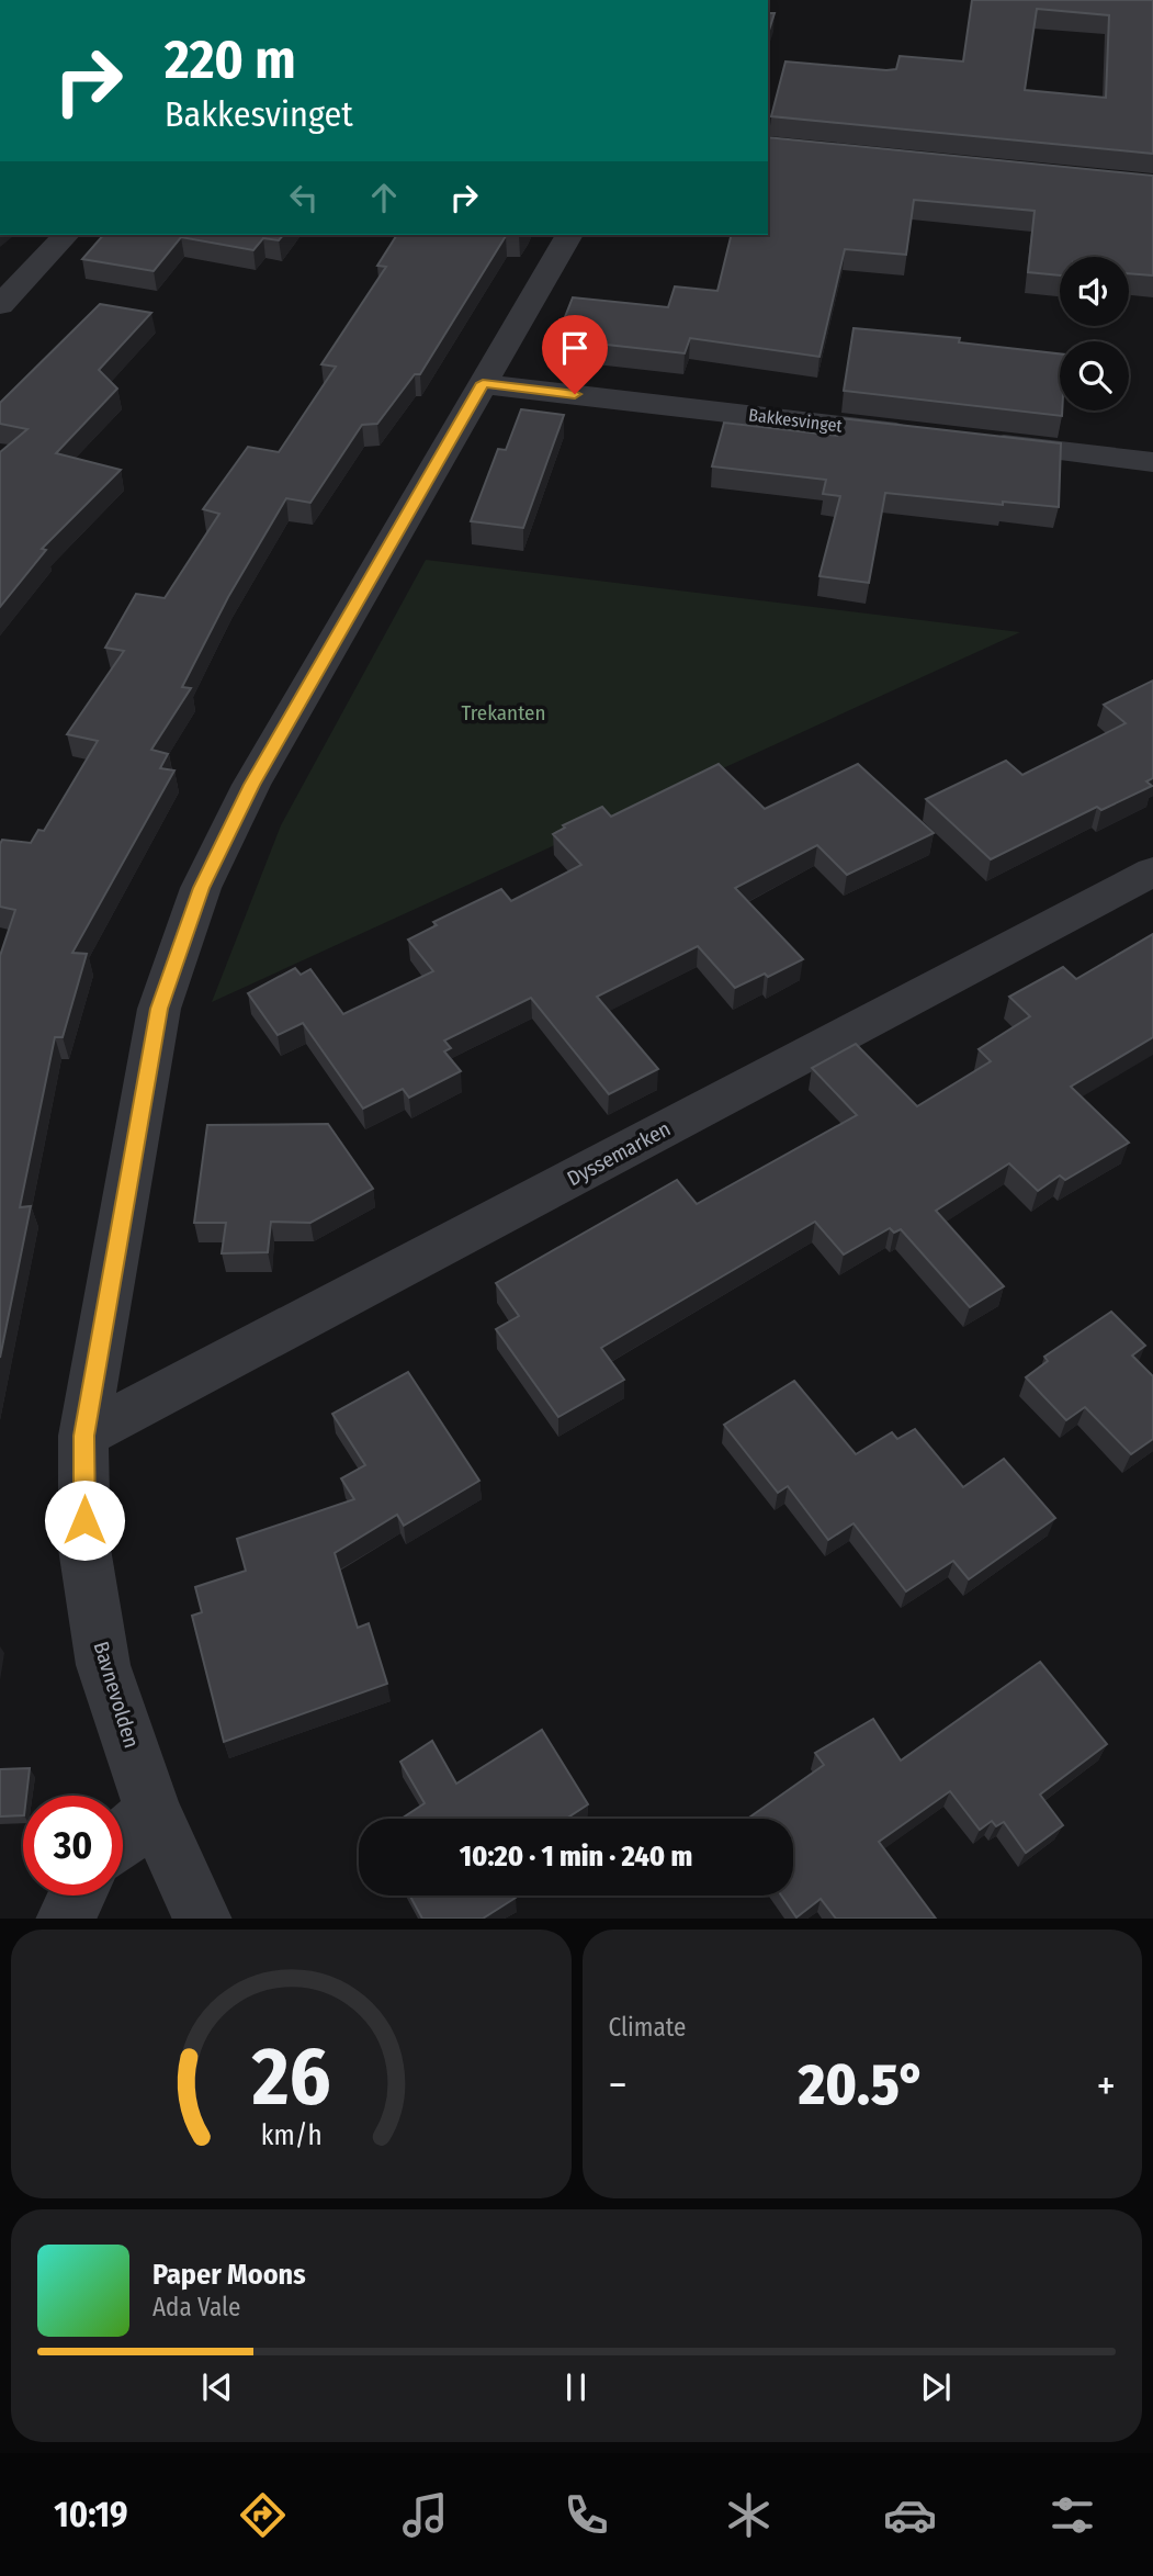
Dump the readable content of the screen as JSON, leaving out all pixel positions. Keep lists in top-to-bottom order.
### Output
{
  "streets": {
    "street": ["Bakkesvinget", "Dyssemarken", "Bavnevolden"]
  },
  "crossings": [
    ["Bakkesvinget", "Bavnevolden"],
    ["Dyssemarken", "Bavnevolden"]
  ],
  "parks": ["Trekanten"],
  "page": {
    "turn": ["220 m", "Bakkesvinget"],
    "limit": "30",
    "trip": "10:20 · 1 min · 240 m",
    "tile": "Climate",
    "heat": ["−", "20.5°", "+"],
    "song": ["Paper Moons", "Ada Vale"],
    "tabs": "10:19",
    "gauge": ["26", "km/h"]
  }
}
